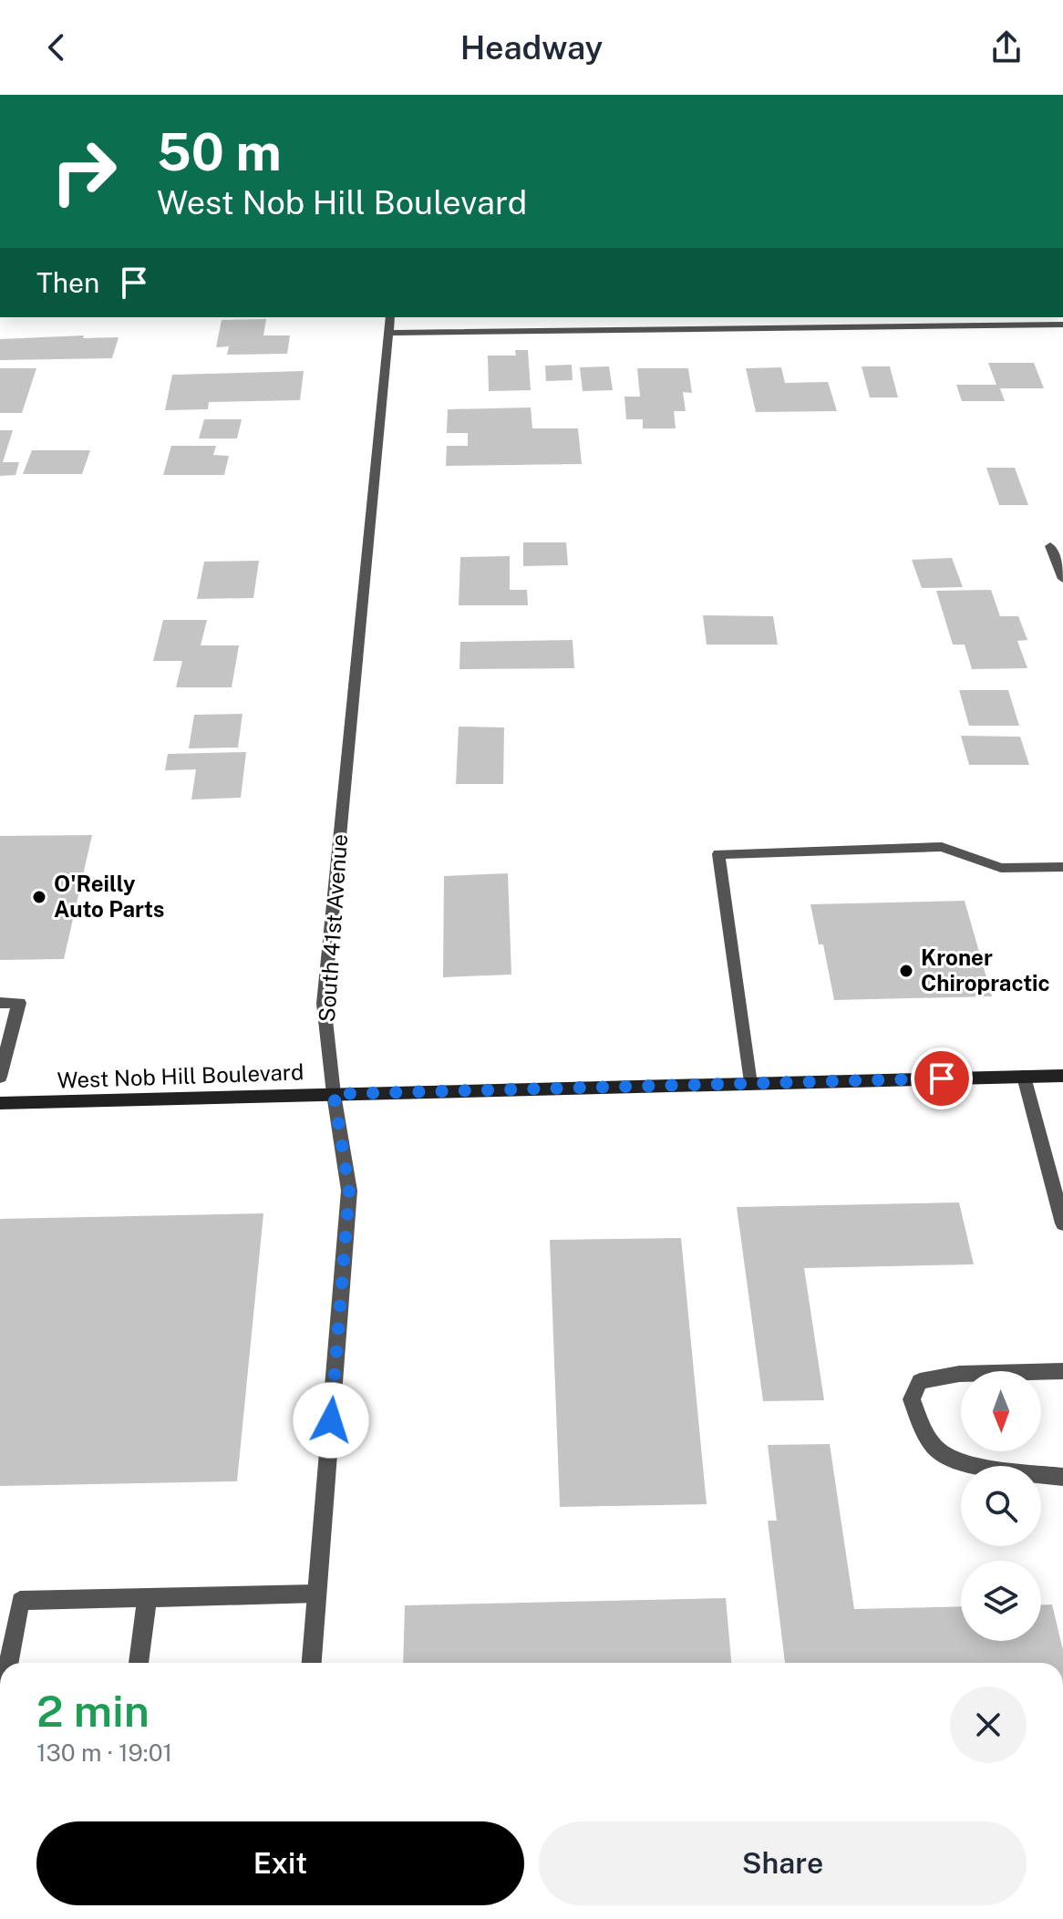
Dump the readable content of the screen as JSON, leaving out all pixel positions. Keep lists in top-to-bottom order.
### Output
{
  "streets": {
    "main road": ["West Nob Hill Boulevard"],
    "street": ["South 41st Avenue"]
  },
  "crossings": [
    ["South 41st Avenue", "West Nob Hill Boulevard"]
  ],
  "places": ["O'Reilly Auto Parts", "Kroner Chiropractic"],
  "north": "bottom",
  "page": {
    "header": "Headway",
    "turn": ["50 m", "West Nob Hill Boulevard"],
    "then": "Then",
    "heading": ["2 min", "130 m · 19:01"],
    "buttons": ["Exit", "Share"]
  }
}
